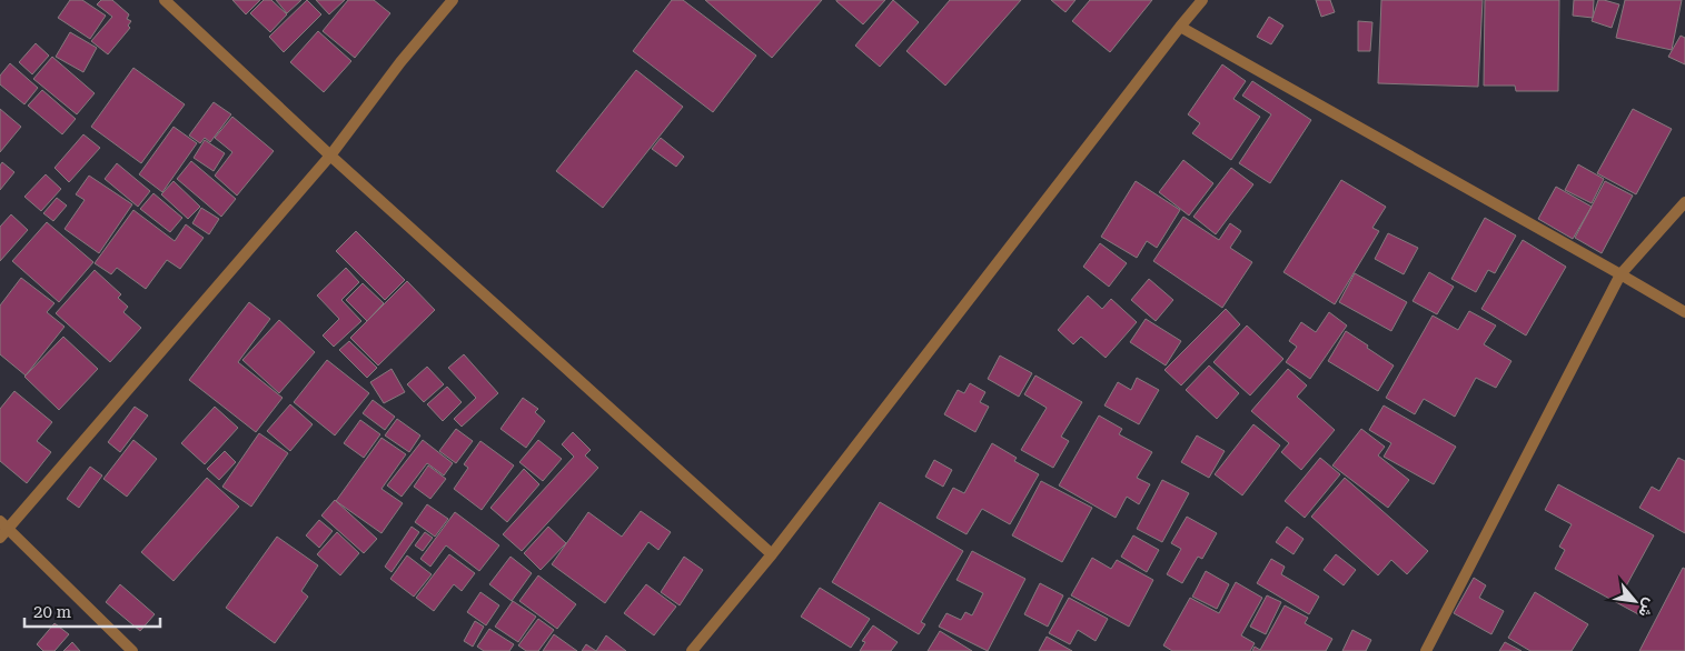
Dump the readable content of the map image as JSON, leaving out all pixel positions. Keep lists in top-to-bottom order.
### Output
{
  "scale_bar": "20 m",
  "north": "bottom right"
}
